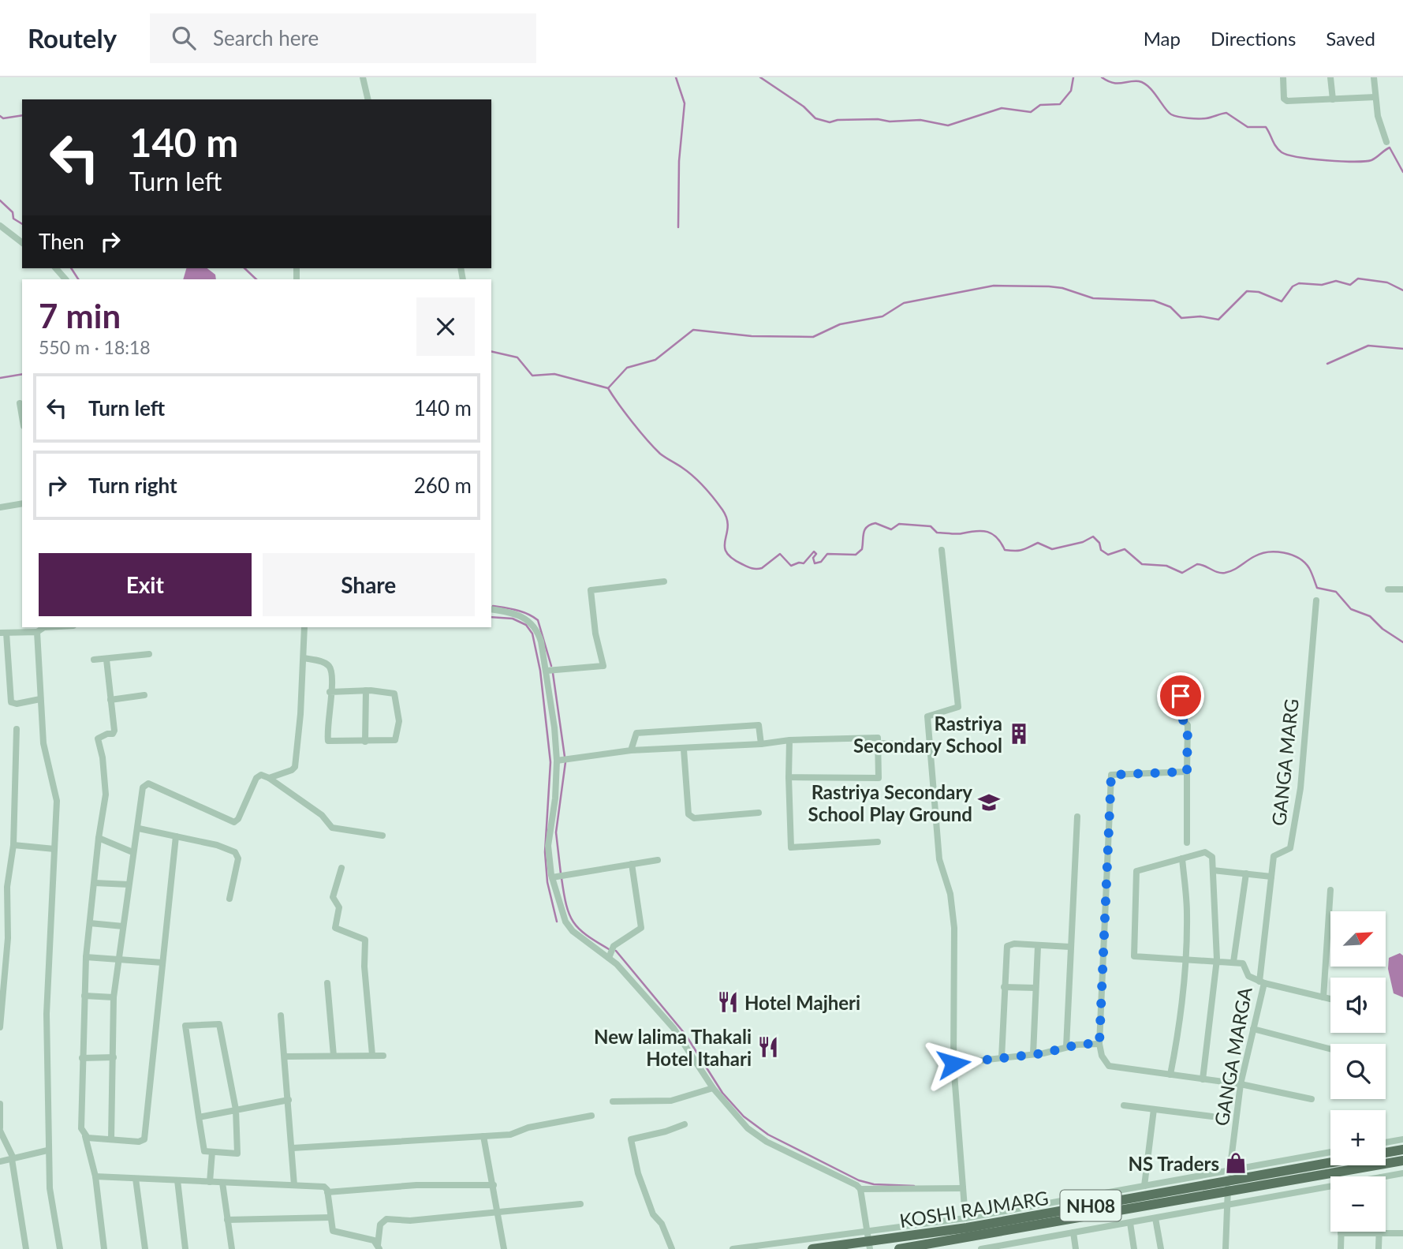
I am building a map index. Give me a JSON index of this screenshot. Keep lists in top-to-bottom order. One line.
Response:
{"streets":{"main road":["NH08","KOSHI RAJMARG"],"street":["GANGA MARG","GANGA MARGA"]},"crossings":[["GANGA MARG","GANGA MARGA"],["GANGA MARGA","KOSHI RAJMARG"]],"places":{"building":["Rastriya Secondary School"],"school or university":["Rastriya Secondary School Play Ground"],"restaurant":["Hotel Majheri","New lalima Thakali Hotel Itahari"],"shop":["NS Traders"]},"north":"top right","page":{"header":"Routely","search":"Search here","nav":["Map","Directions","Saved"],"turn":["140 m","Turn left"],"then":"Then","heading":["7 min","550 m · 18:18"],"list":[{"name":"Turn left","value":"140 m"},{"name":"Turn right","value":"260 m"}],"buttons":["Exit","Share"],"map_buttons":["+","−"]}}
